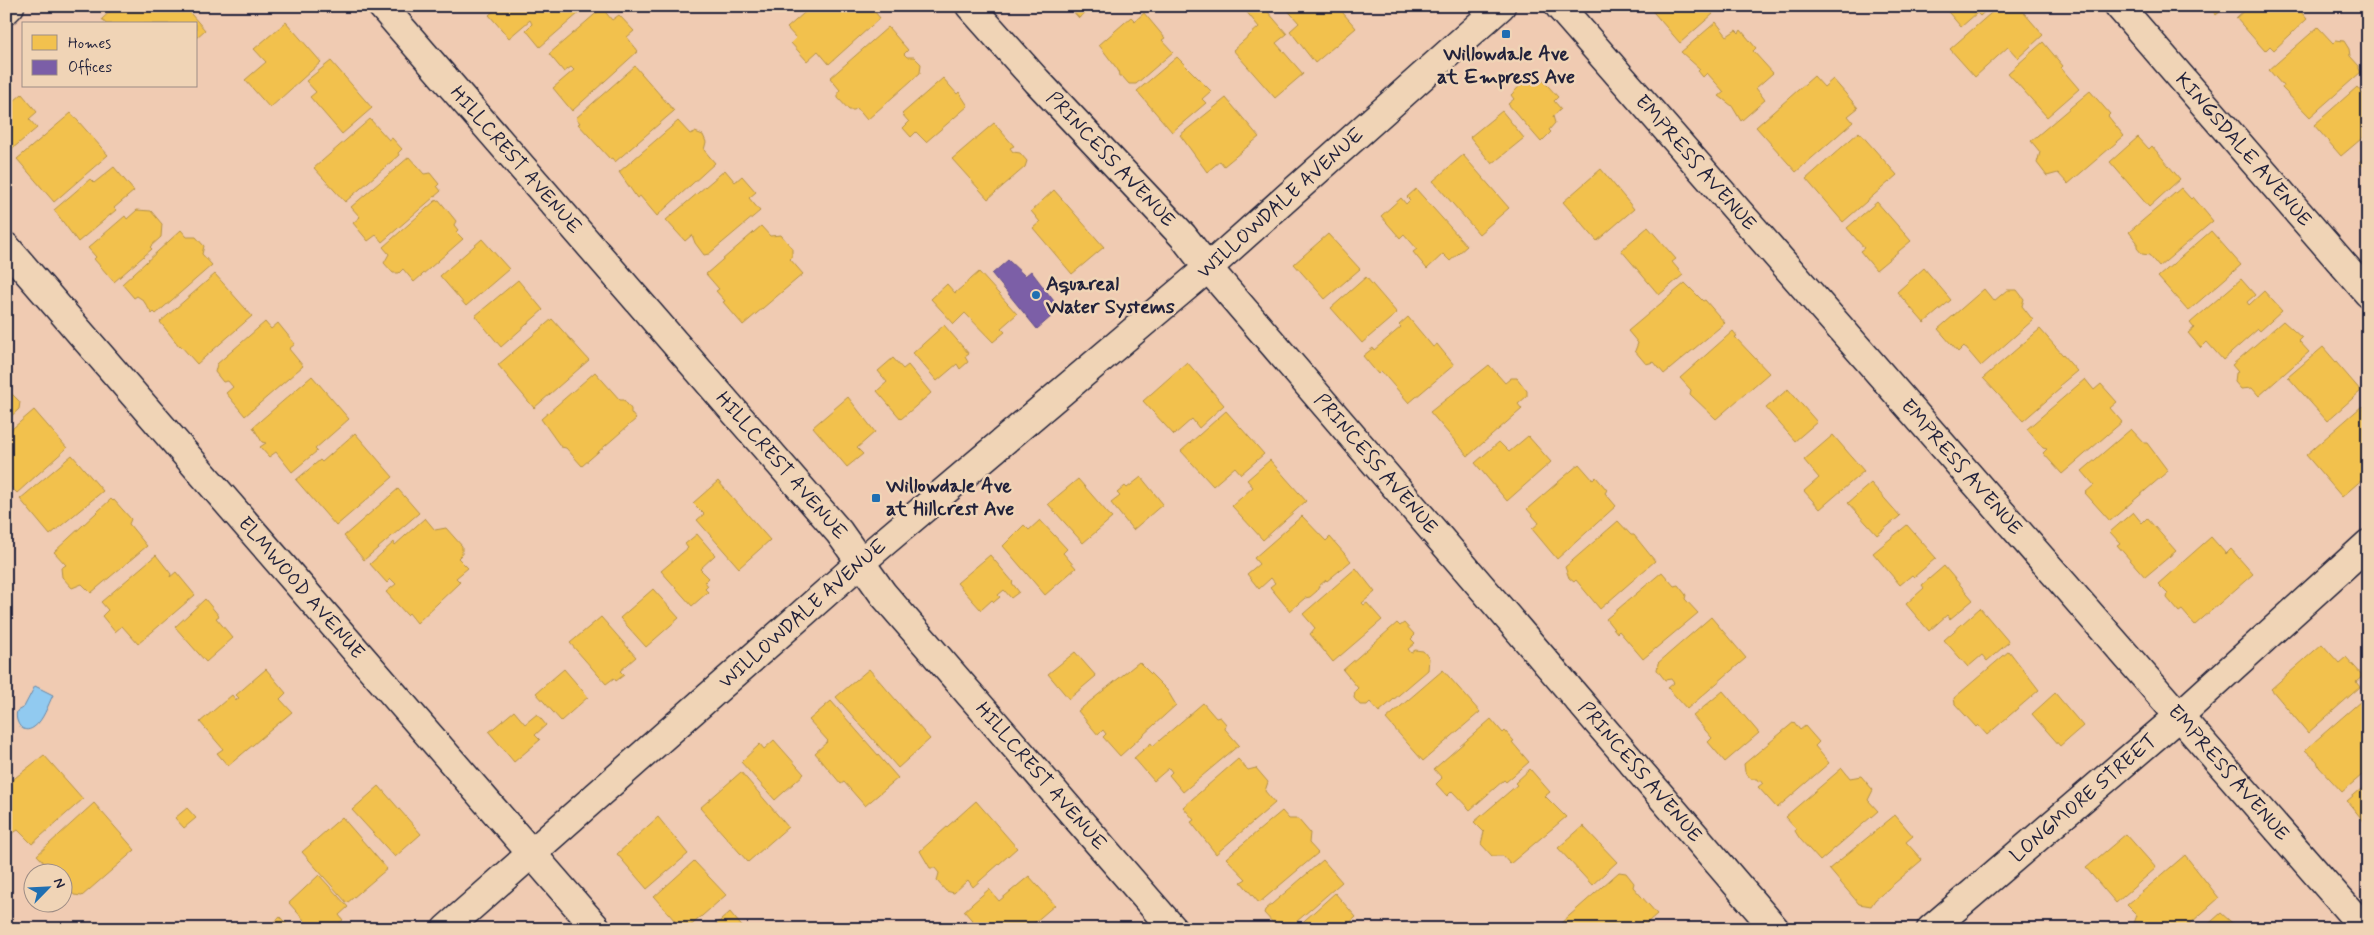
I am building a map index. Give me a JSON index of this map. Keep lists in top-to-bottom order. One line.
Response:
{"streets":{"street":["KINGSDALE AVENUE","HILLCREST AVENUE","PRINCESS AVENUE","EMPRESS AVENUE","WILLOWDALE AVENUE","ELMWOOD AVENUE","LONGMORE STREET"]},"crossings":[["HILLCREST AVENUE","WILLOWDALE AVENUE"],["PRINCESS AVENUE","WILLOWDALE AVENUE"],["EMPRESS AVENUE","LONGMORE STREET"],["WILLOWDALE AVENUE","ELMWOOD AVENUE"]],"places":{"transit":["Willowdale Ave at Empress Ave","Willowdale Ave at Hillcrest Ave"],"other":["Aquareal Water Systems"]},"legend":["Homes","Offices"],"north":"top right"}
